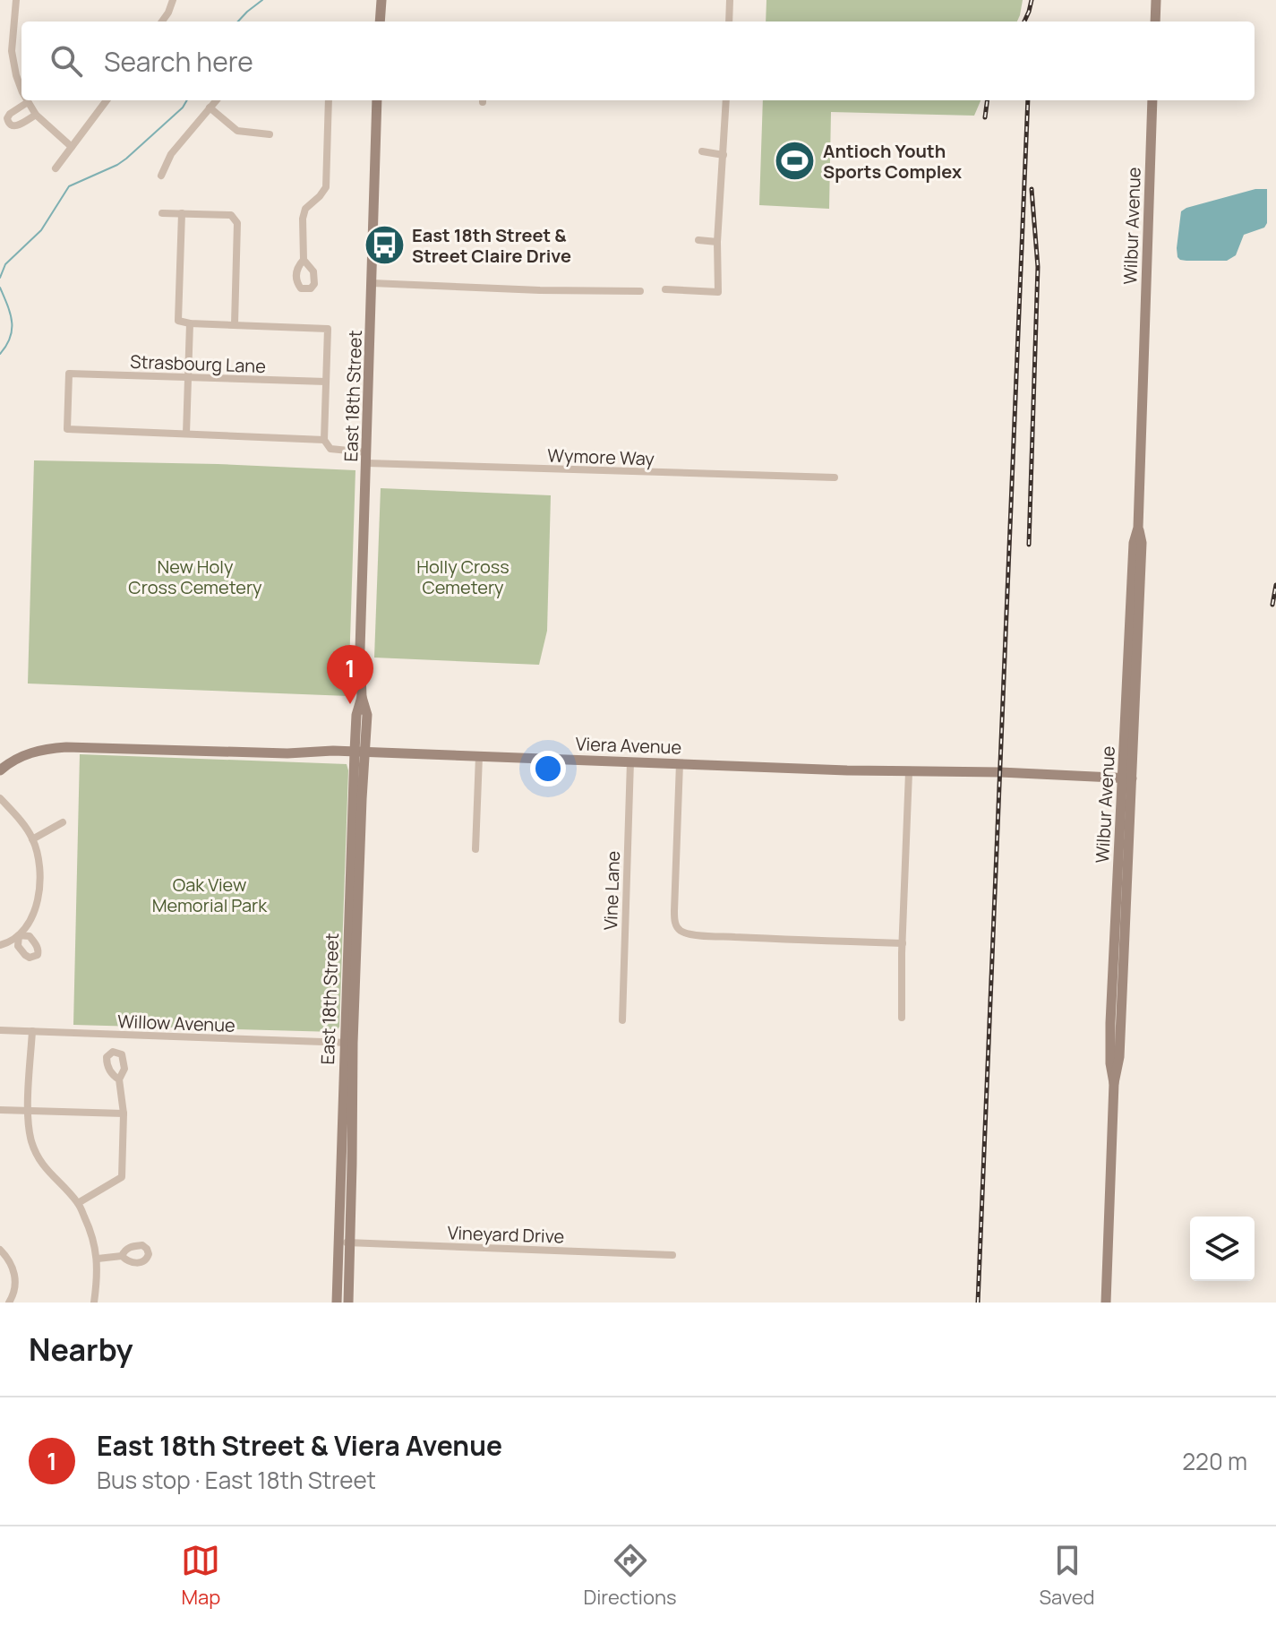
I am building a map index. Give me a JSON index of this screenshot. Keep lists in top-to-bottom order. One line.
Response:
{"streets":{"main road":["Wilbur Avenue","East 18th Street","Viera Avenue"],"street":["Strasbourg Lane","Wymore Way","Vine Lane","Willow Avenue","Vineyard Drive"]},"crossings":[["Wilbur Avenue","Viera Avenue"],["Strasbourg Lane","Wymore Way"],["East 18th Street","Wymore Way"],["East 18th Street","Viera Avenue"],["East 18th Street","Willow Avenue"],["East 18th Street","Vineyard Drive"],["Viera Avenue","Vine Lane"]],"parks":["New Holy Cross Cemetery","Holly Cross Cemetery","Oak View Memorial Park"],"places":{"sports":["Antioch Youth Sports Complex"],"bus stop":["East 18th Street & Street Claire Drive"]},"page":{"search":"Search here","pins":"1","heading":"Nearby","list":[{"mark":"1","name":"East 18th Street & Viera Avenue","note":"Bus stop · East 18th Street","value":"220 m"}],"nav":["Map","Directions","Saved"]}}
